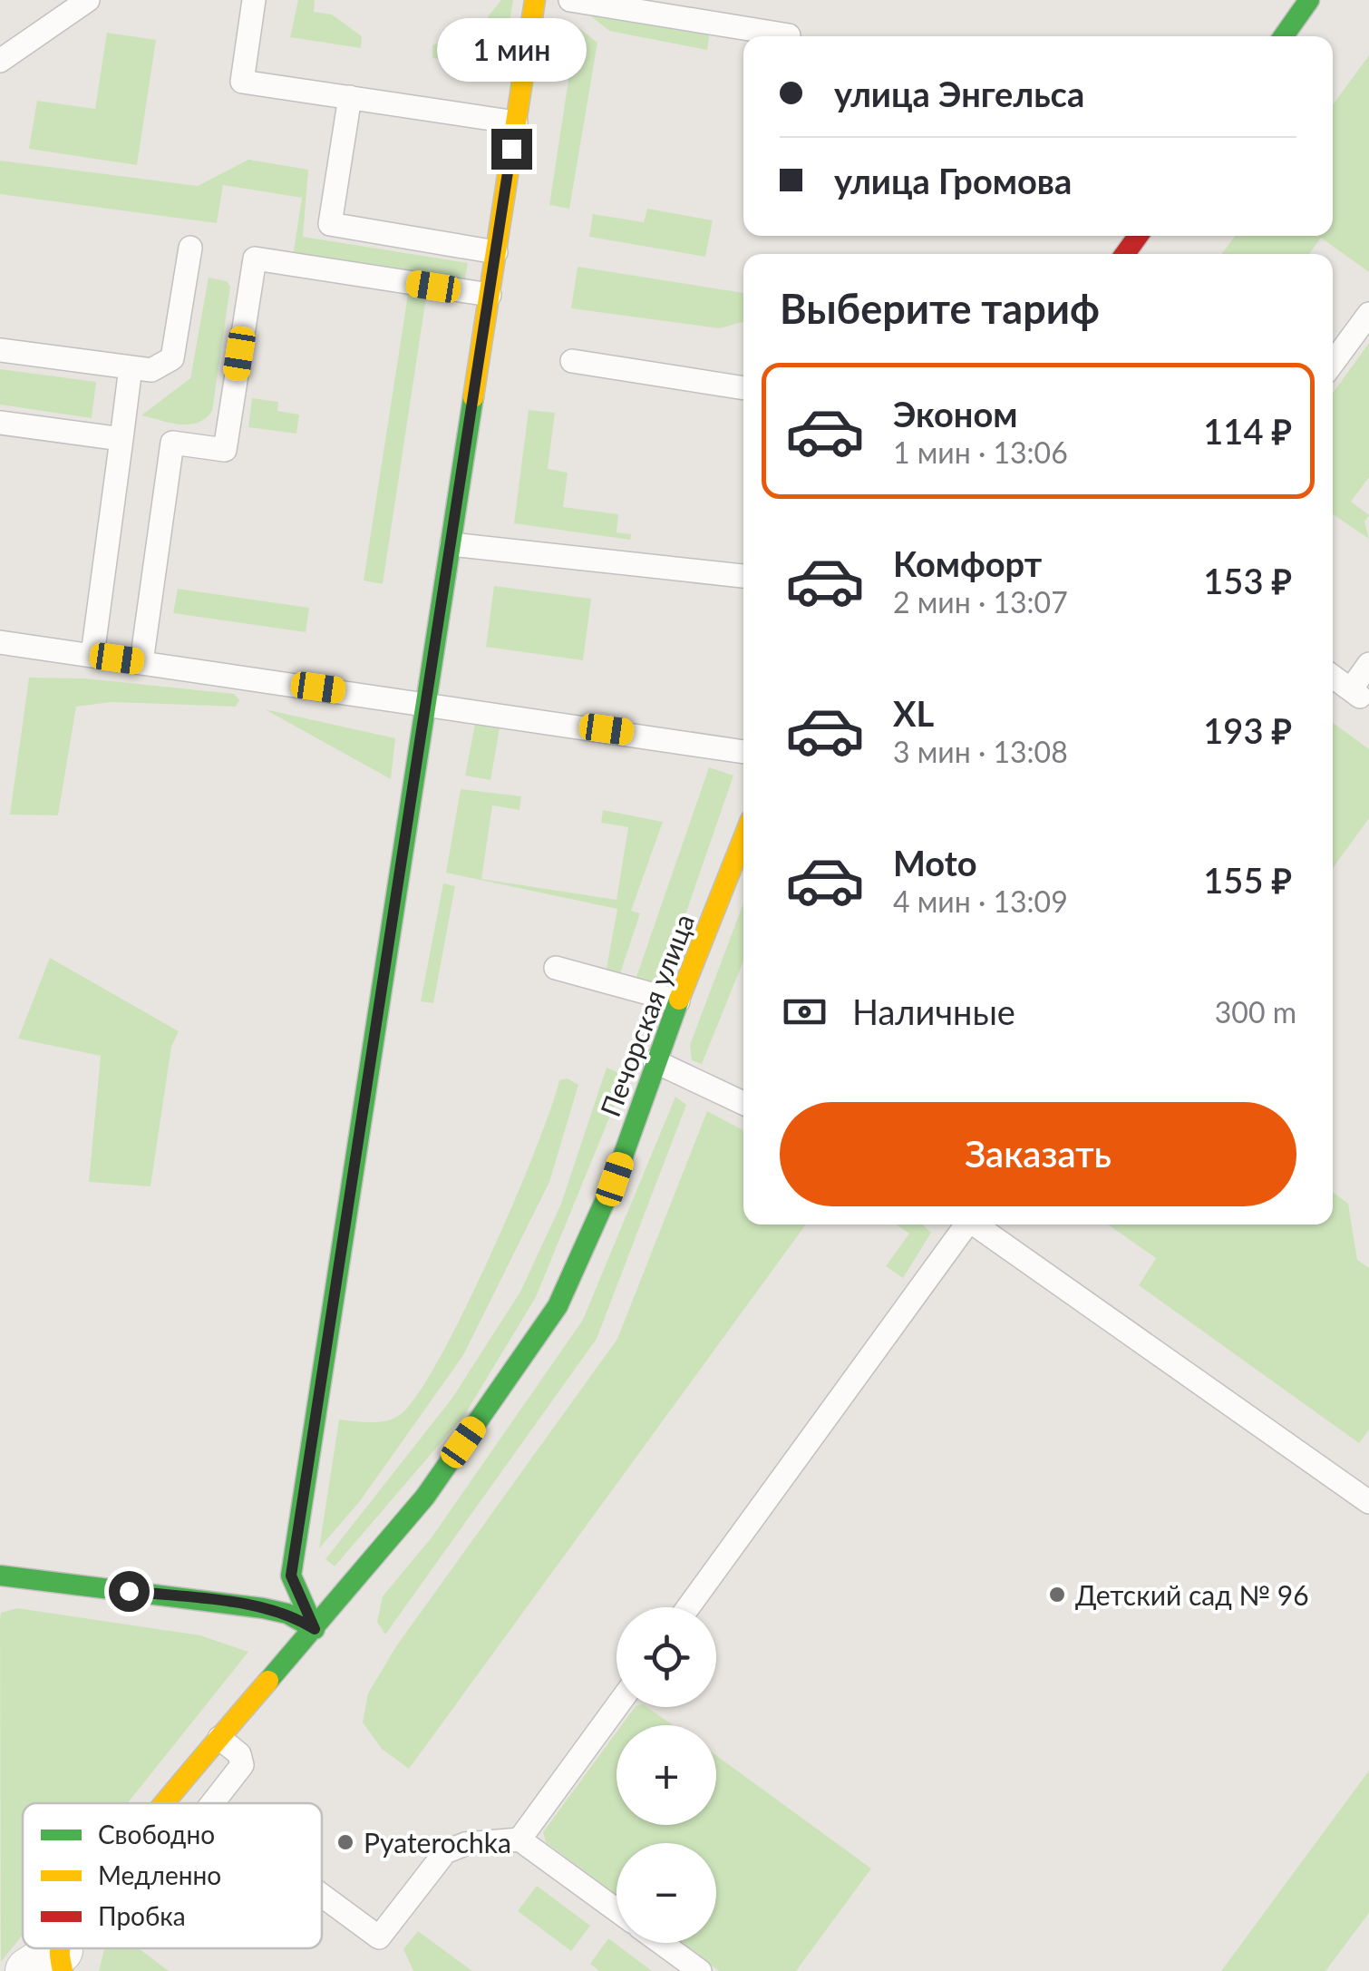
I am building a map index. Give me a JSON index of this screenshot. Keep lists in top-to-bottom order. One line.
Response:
{"streets":{"street":["Печорская улица"]},"places":["Детский сад № 96","Pyaterochka"],"legend":["Свободно","Медленно","Пробка"],"page":{"bubble":"1 мин","banner":["улица Энгельса","улица Громова"],"heading":"Выберите тариф","list":[{"name":"Эконом","note":"1 мин · 13:06","value":"114 ₽"},{"name":"Комфорт","note":"2 мин · 13:07","value":"153 ₽"},{"name":"XL","note":"3 мин · 13:08","value":"193 ₽"},{"name":"Moto","note":"4 мин · 13:09","value":"155 ₽"}],"pay":["Наличные","300 m"],"buttons":"Заказать","map_buttons":["+","−"]}}
